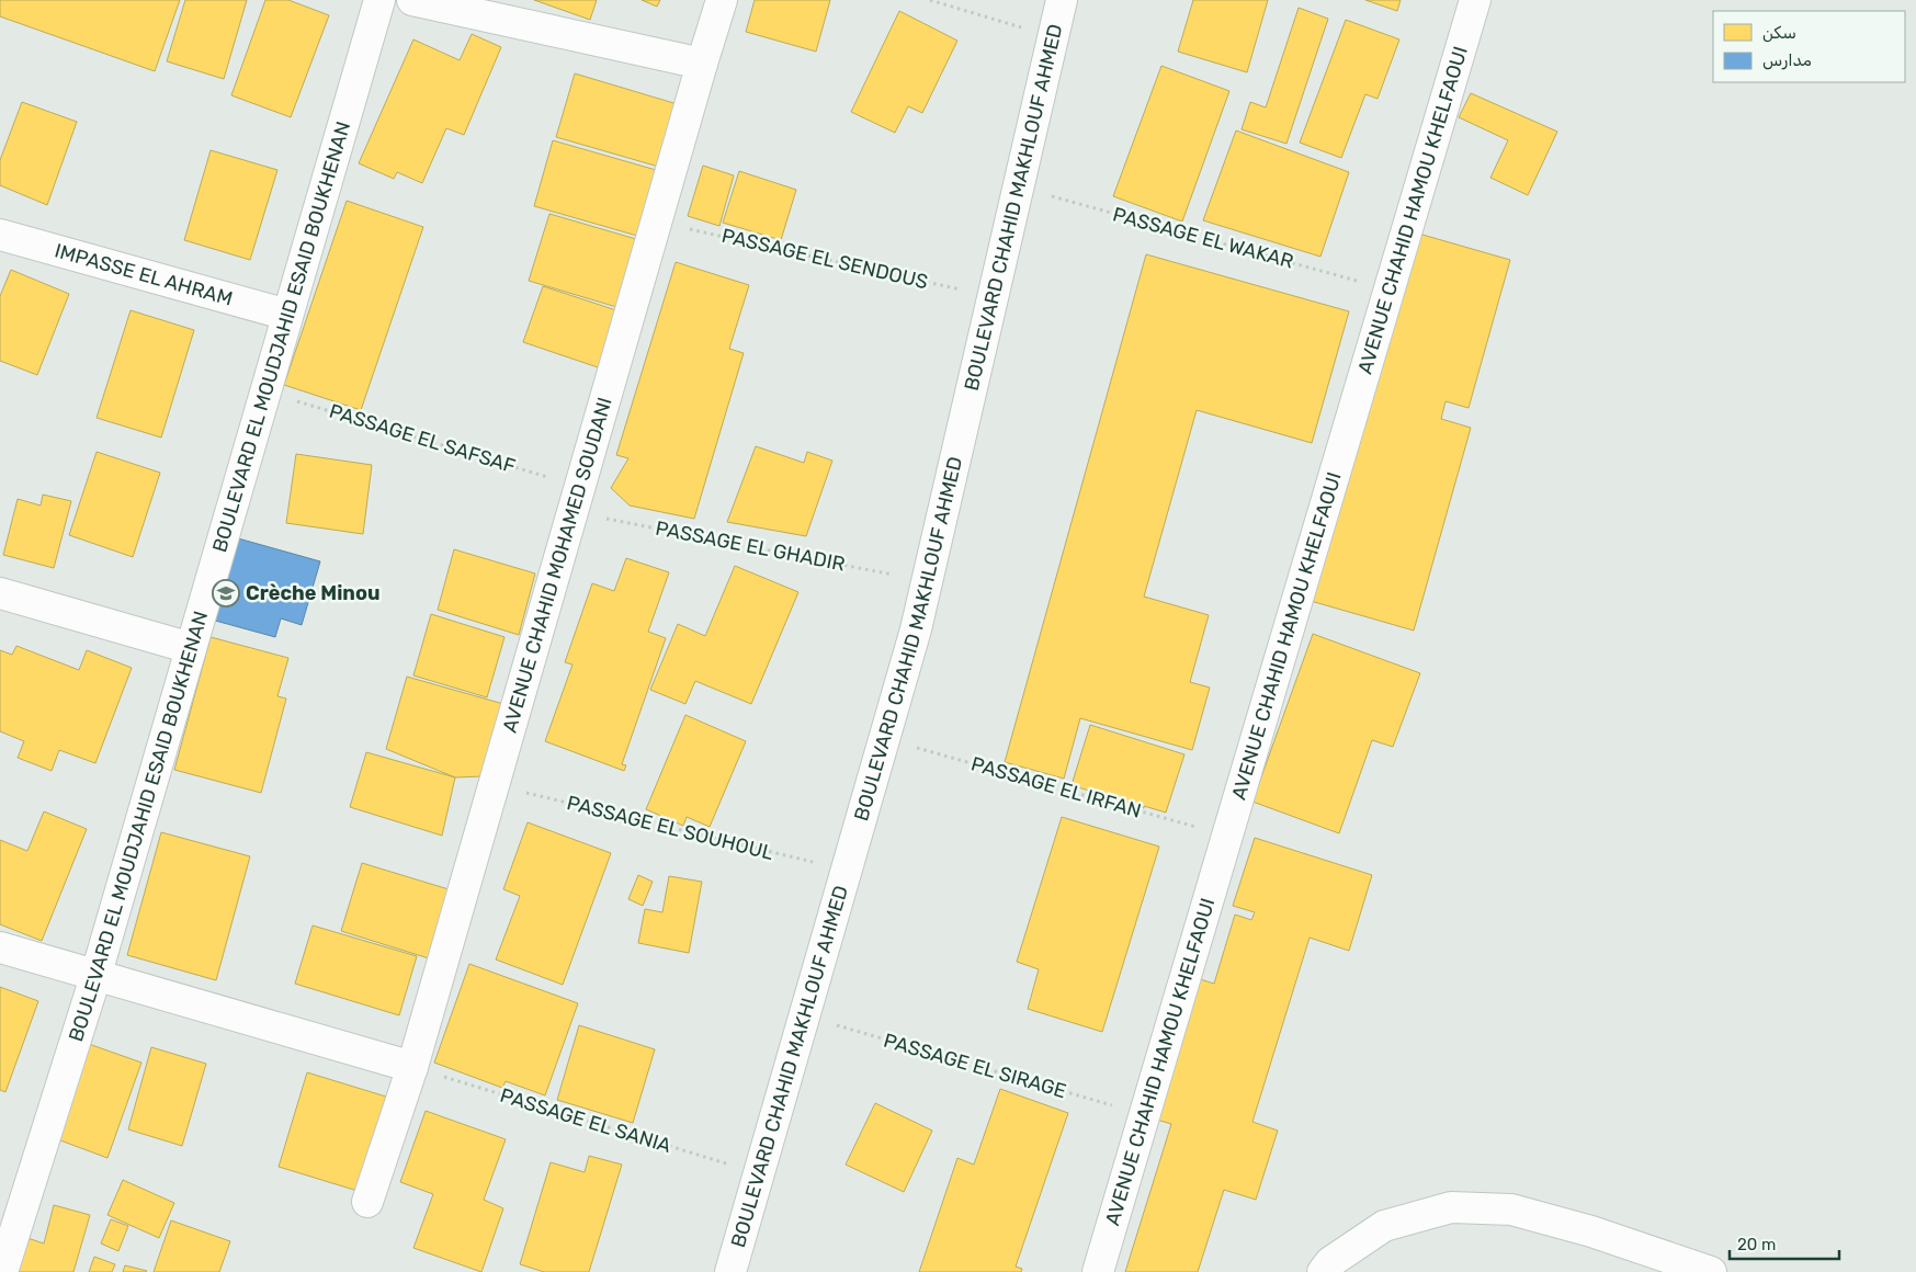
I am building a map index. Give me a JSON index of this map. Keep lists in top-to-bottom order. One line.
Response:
{"streets":{"street":["BOULEVARD CHAHID MAKHLOUF AHMED","AVENUE CHAHID HAMOU KHELFAOUI","IMPASSE EL AHRAM","BOULEVARD EL MOUDJAHID ESAID BOUKHENAN","AVENUE CHAHID MOHAMED SOUDANI"],"path":["PASSAGE EL WAKAR","PASSAGE EL SENDOUS","PASSAGE EL SAFSAF","PASSAGE EL GHADIR","PASSAGE EL IRFAN","PASSAGE EL SOUHOUL","PASSAGE EL SIRAGE","PASSAGE EL SANIA"]},"crossings":[["BOULEVARD CHAHID MAKHLOUF AHMED","PASSAGE EL WAKAR"],["BOULEVARD CHAHID MAKHLOUF AHMED","PASSAGE EL SENDOUS"],["BOULEVARD CHAHID MAKHLOUF AHMED","PASSAGE EL GHADIR"],["BOULEVARD CHAHID MAKHLOUF AHMED","PASSAGE EL IRFAN"],["BOULEVARD CHAHID MAKHLOUF AHMED","PASSAGE EL SOUHOUL"],["BOULEVARD CHAHID MAKHLOUF AHMED","PASSAGE EL SIRAGE"],["BOULEVARD CHAHID MAKHLOUF AHMED","PASSAGE EL SANIA"],["AVENUE CHAHID HAMOU KHELFAOUI","PASSAGE EL WAKAR"],["AVENUE CHAHID HAMOU KHELFAOUI","PASSAGE EL IRFAN"],["AVENUE CHAHID HAMOU KHELFAOUI","PASSAGE EL SIRAGE"],["PASSAGE EL SENDOUS","AVENUE CHAHID MOHAMED SOUDANI"],["IMPASSE EL AHRAM","BOULEVARD EL MOUDJAHID ESAID BOUKHENAN"],["BOULEVARD EL MOUDJAHID ESAID BOUKHENAN","PASSAGE EL SAFSAF"],["PASSAGE EL SAFSAF","PASSAGE EL GHADIR"],["PASSAGE EL SAFSAF","AVENUE CHAHID MOHAMED SOUDANI"],["PASSAGE EL GHADIR","AVENUE CHAHID MOHAMED SOUDANI"],["AVENUE CHAHID MOHAMED SOUDANI","PASSAGE EL SOUHOUL"],["AVENUE CHAHID MOHAMED SOUDANI","PASSAGE EL SANIA"]],"places":{"school or university":["Crèche Minou"]},"legend":["سكن","مدارس"],"scale_bar":"20 m"}
